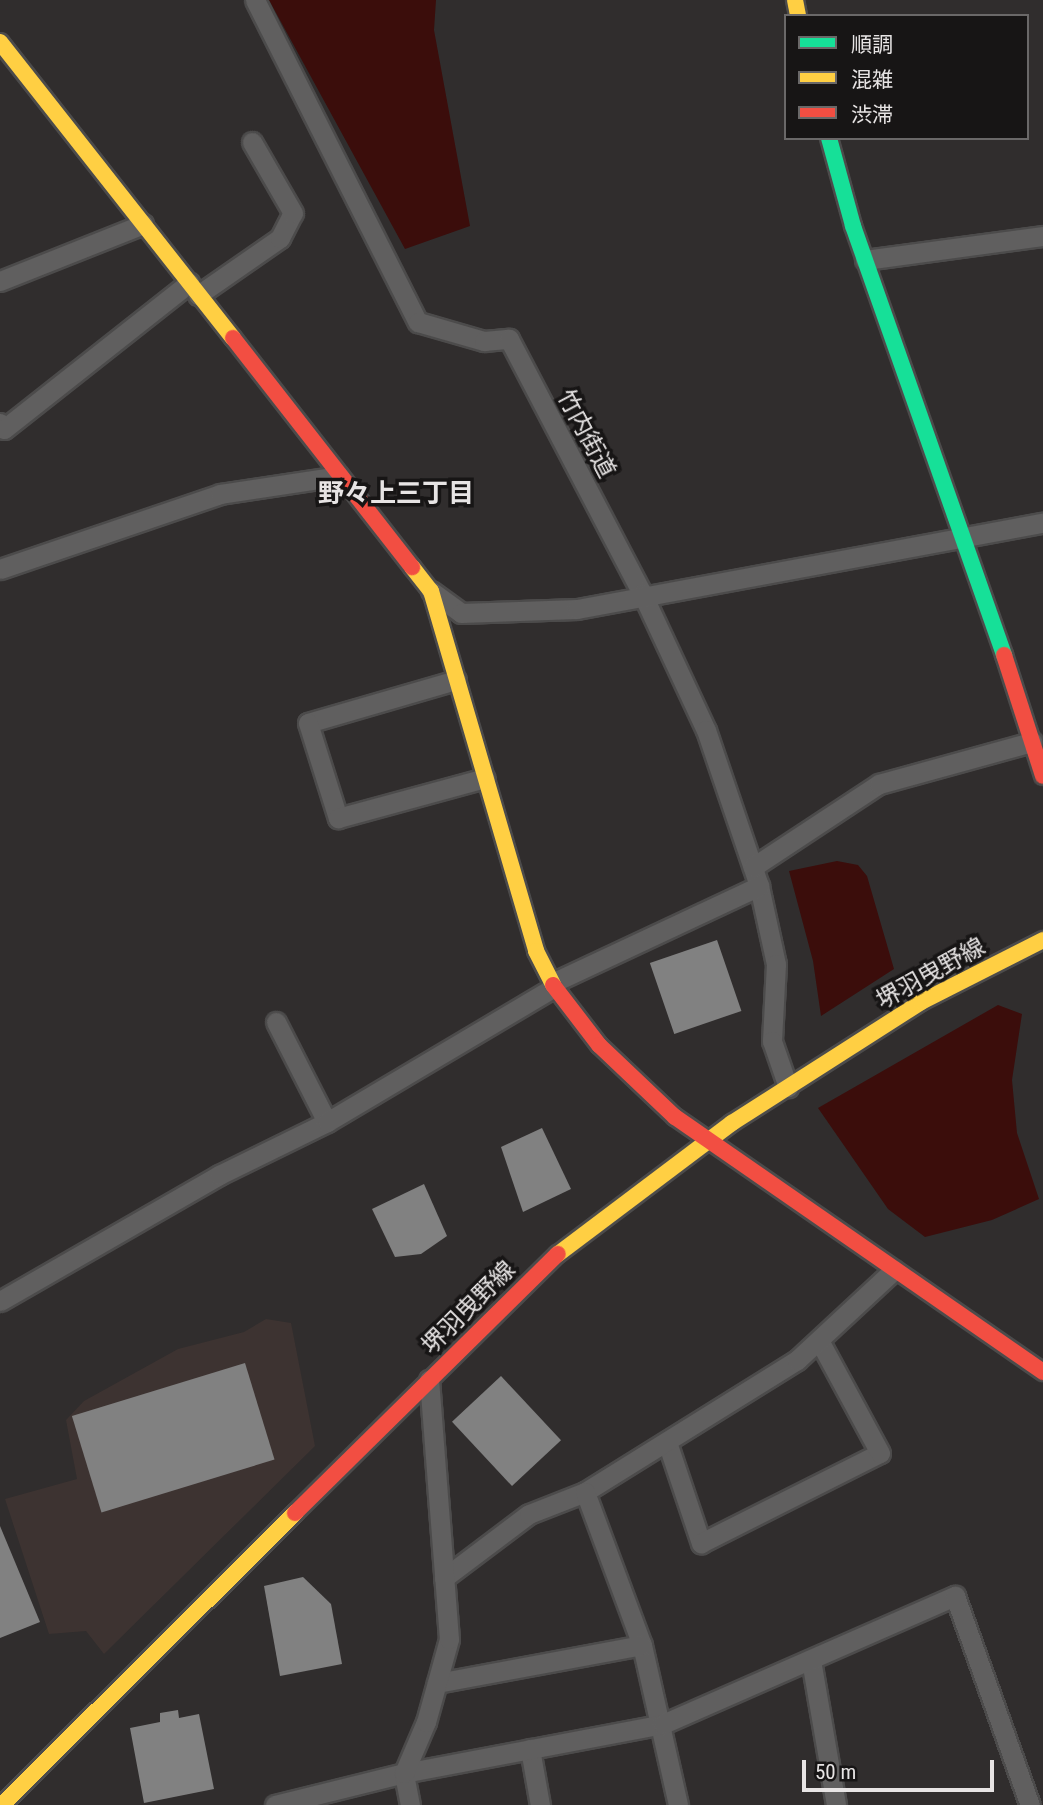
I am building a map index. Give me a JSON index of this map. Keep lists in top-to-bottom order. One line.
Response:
{"streets":{"street":["竹内街道","堺羽曳野線"]},"districts":["野々上三丁目"],"legend":["順調","混雑","渋滞"],"scale_bar":"50 m"}
